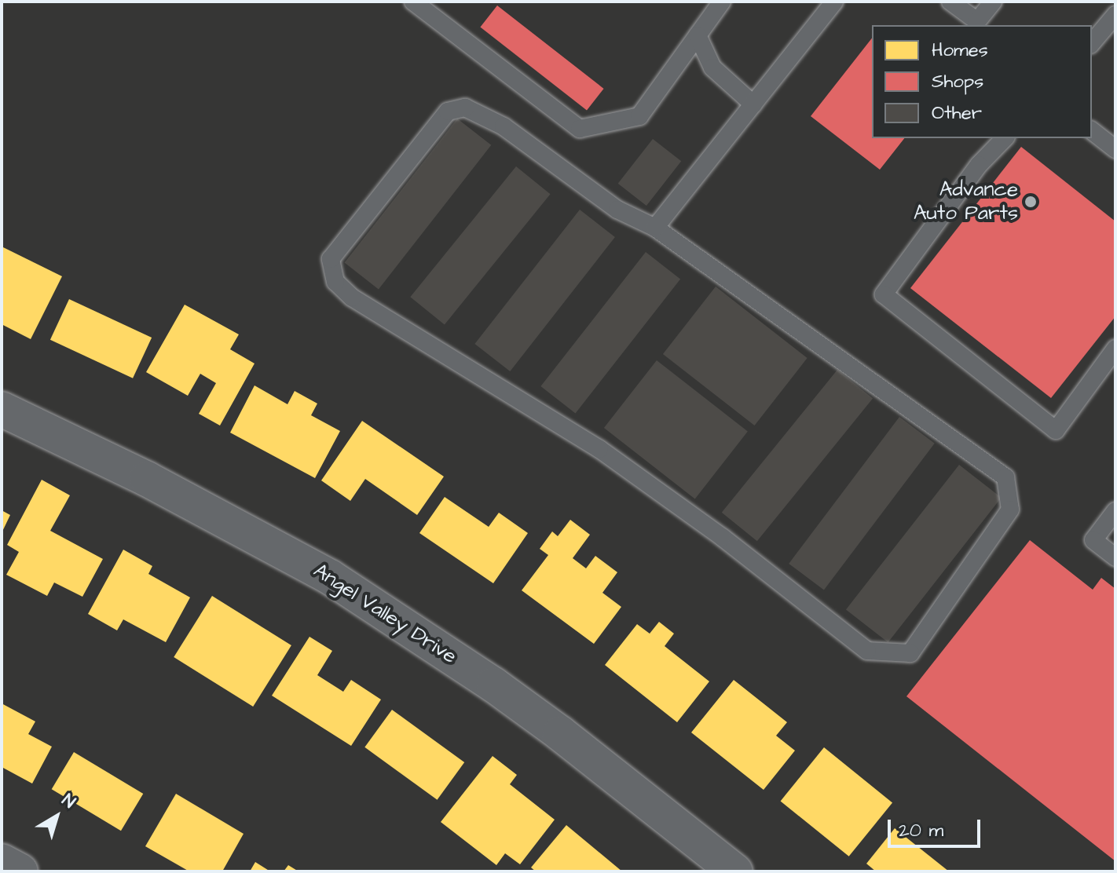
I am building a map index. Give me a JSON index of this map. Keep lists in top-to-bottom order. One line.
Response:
{"streets":{"street":["Angel Valley Drive"]},"places":["Advance Auto Parts"],"legend":["Homes","Shops","Other"],"scale_bar":"20 m","north":"top right"}
